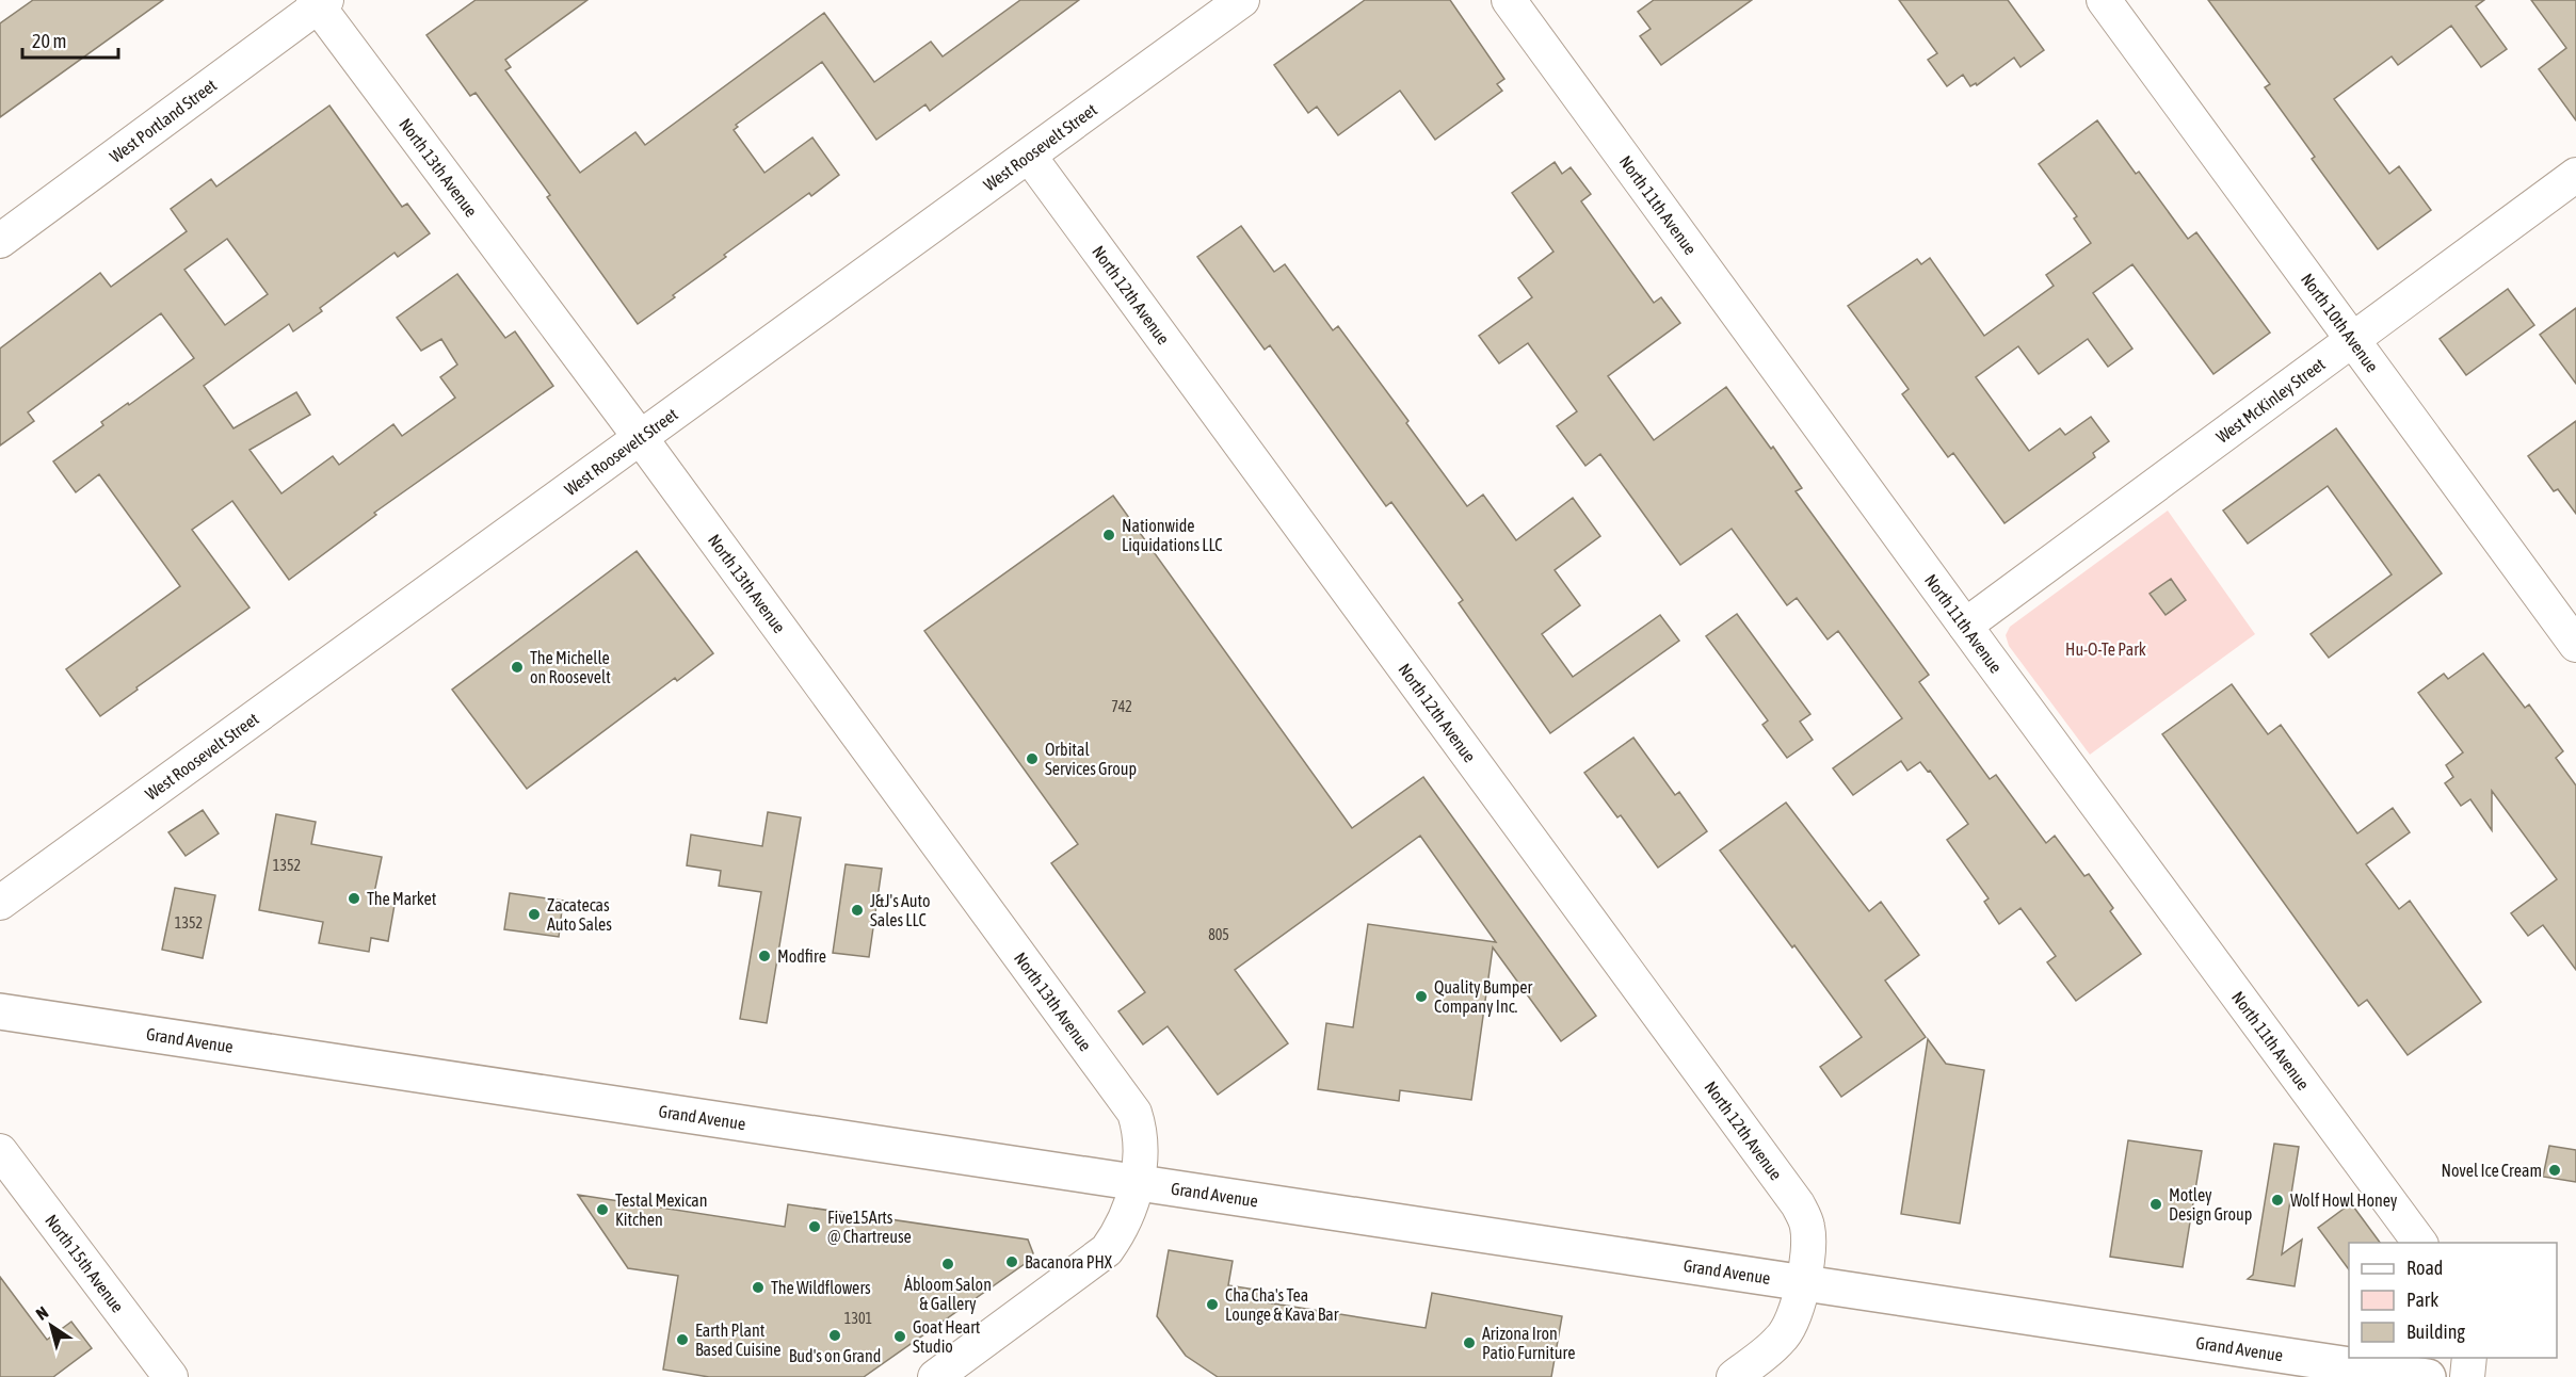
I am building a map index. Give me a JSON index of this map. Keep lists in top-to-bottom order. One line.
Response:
{"streets":{"main road":["Grand Avenue"],"street":["West Portland Street","West Roosevelt Street","North 13th Avenue","North 11th Avenue","North 12th Avenue","North 10th Avenue","West McKinley Street","North 15th Avenue"]},"crossings":[["West Portland Street","North 13th Avenue"],["West Roosevelt Street","North 13th Avenue"],["West Roosevelt Street","North 12th Avenue"],["North 13th Avenue","Grand Avenue"],["North 11th Avenue","West McKinley Street"],["North 12th Avenue","Grand Avenue"],["North 10th Avenue","West McKinley Street"]],"parks":["Hu-O-Te Park"],"places":["Nationwide Liquidations LLC","The Michelle on Roosevelt","Orbital Services Group","The Market","J&J's Auto Sales LLC","Zacatecas Auto Sales","Modfire","Quality Bumper Company Inc.","Novel Ice Cream","Wolf Howl Honey","Motley Design Group","Testal Mexican Kitchen","Five15Arts @ Chartreuse","Bacanora PHX","Ábloom Salon & Gallery","The Wildflowers","Cha Cha's Tea Lounge & Kava Bar","Bud's on Grand","Goat Heart Studio","Earth Plant Based Cuisine","Arizona Iron Patio Furniture"],"house_numbers":["742","1352","1352","805","1301"],"legend":["Road","Park","Building"],"scale_bar":"20 m","north":"top left"}
